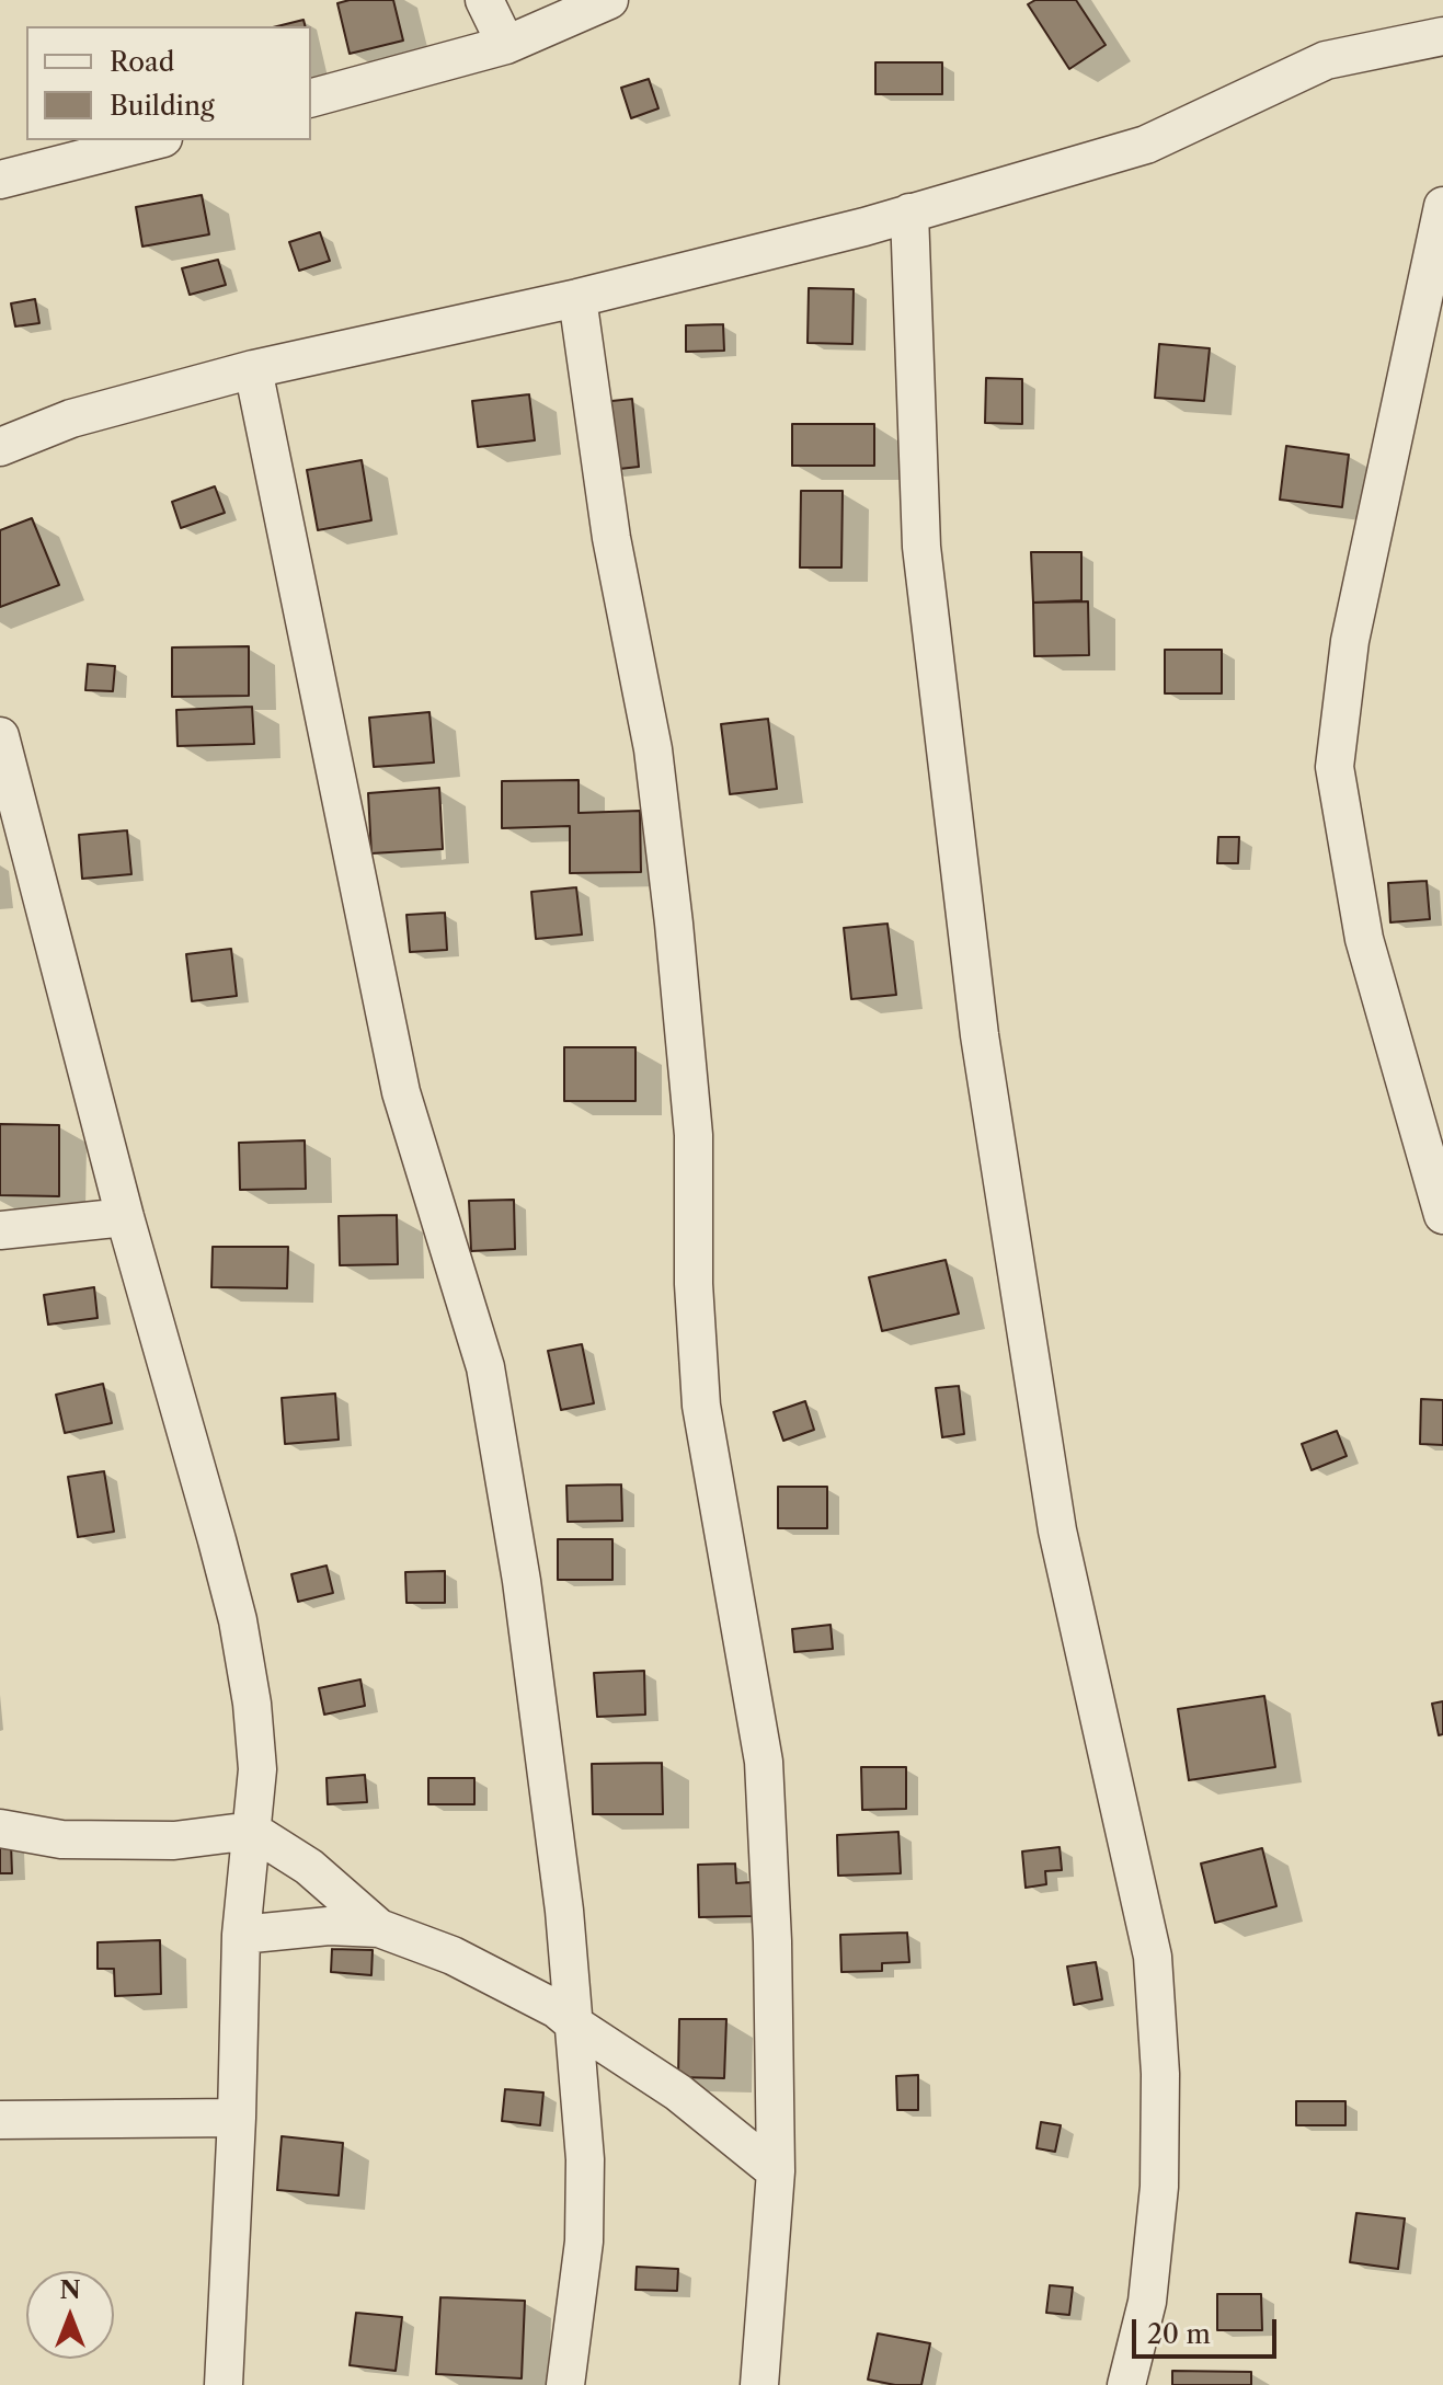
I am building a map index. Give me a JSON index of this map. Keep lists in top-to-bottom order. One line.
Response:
{"legend":["Road","Building"],"scale_bar":"20 m","north":"top"}
